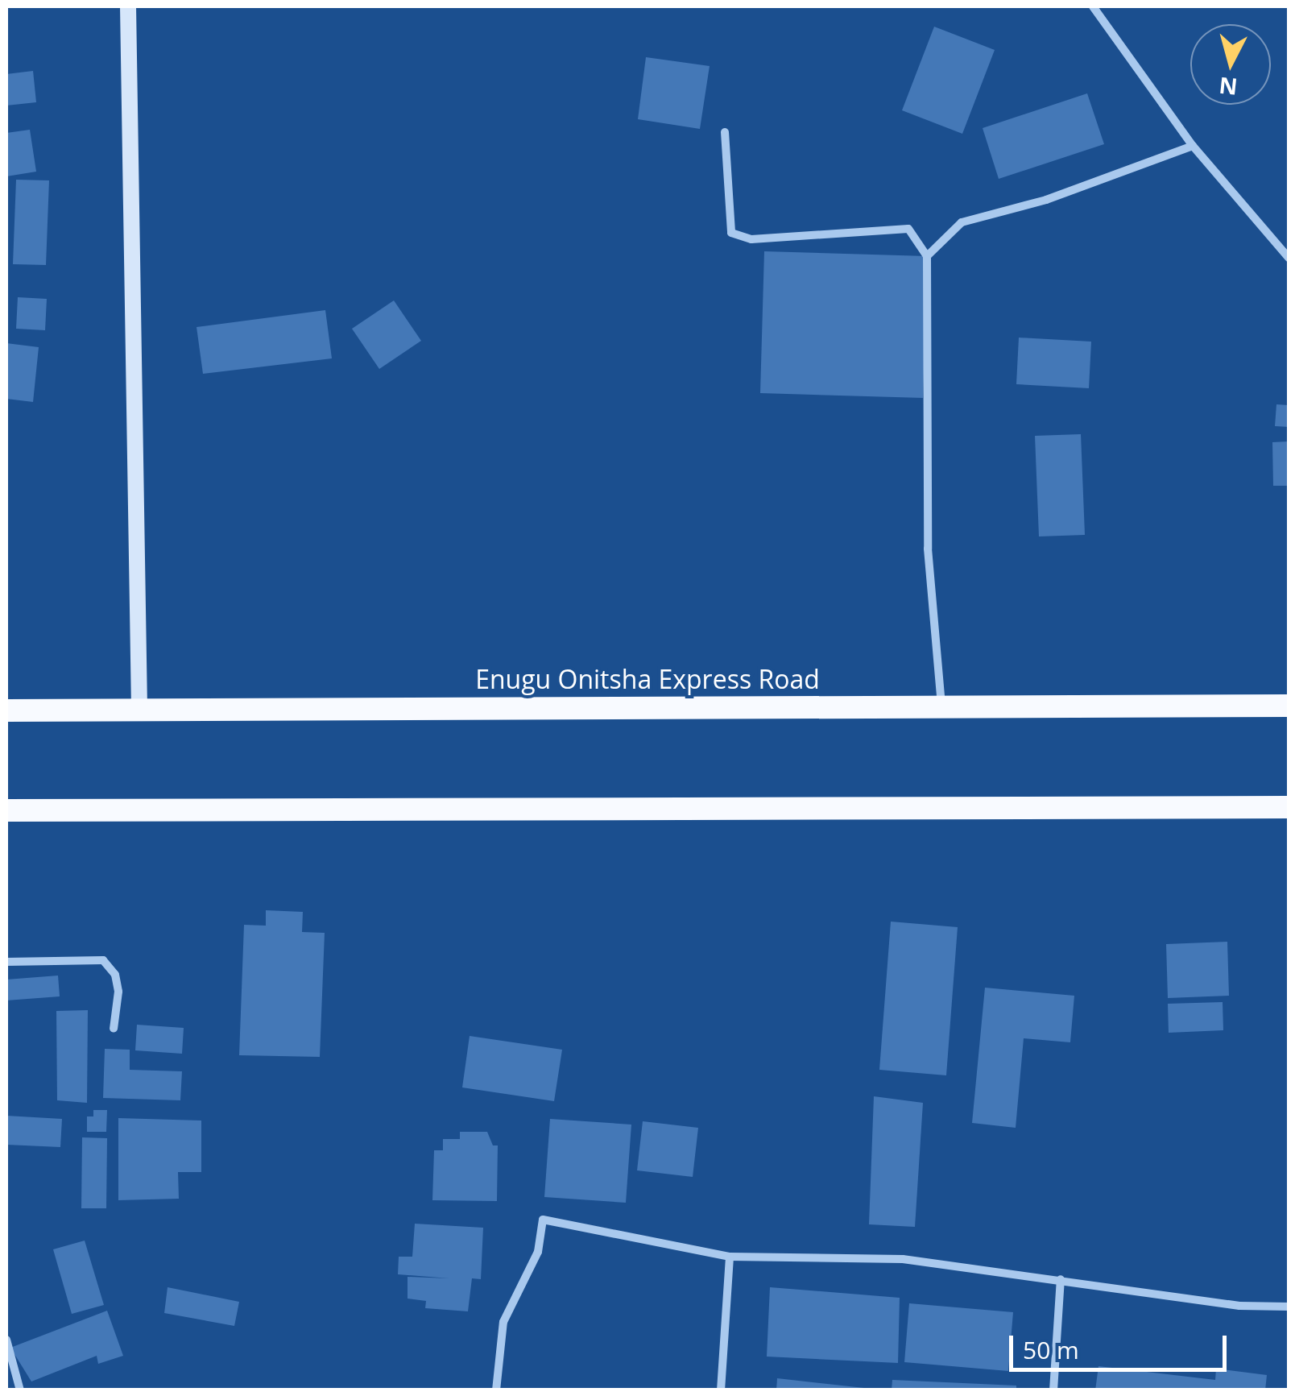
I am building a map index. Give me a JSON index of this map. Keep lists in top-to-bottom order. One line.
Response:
{"streets":{"highway":["Enugu Onitsha Express Road"]},"scale_bar":"50 m","north":"bottom"}
